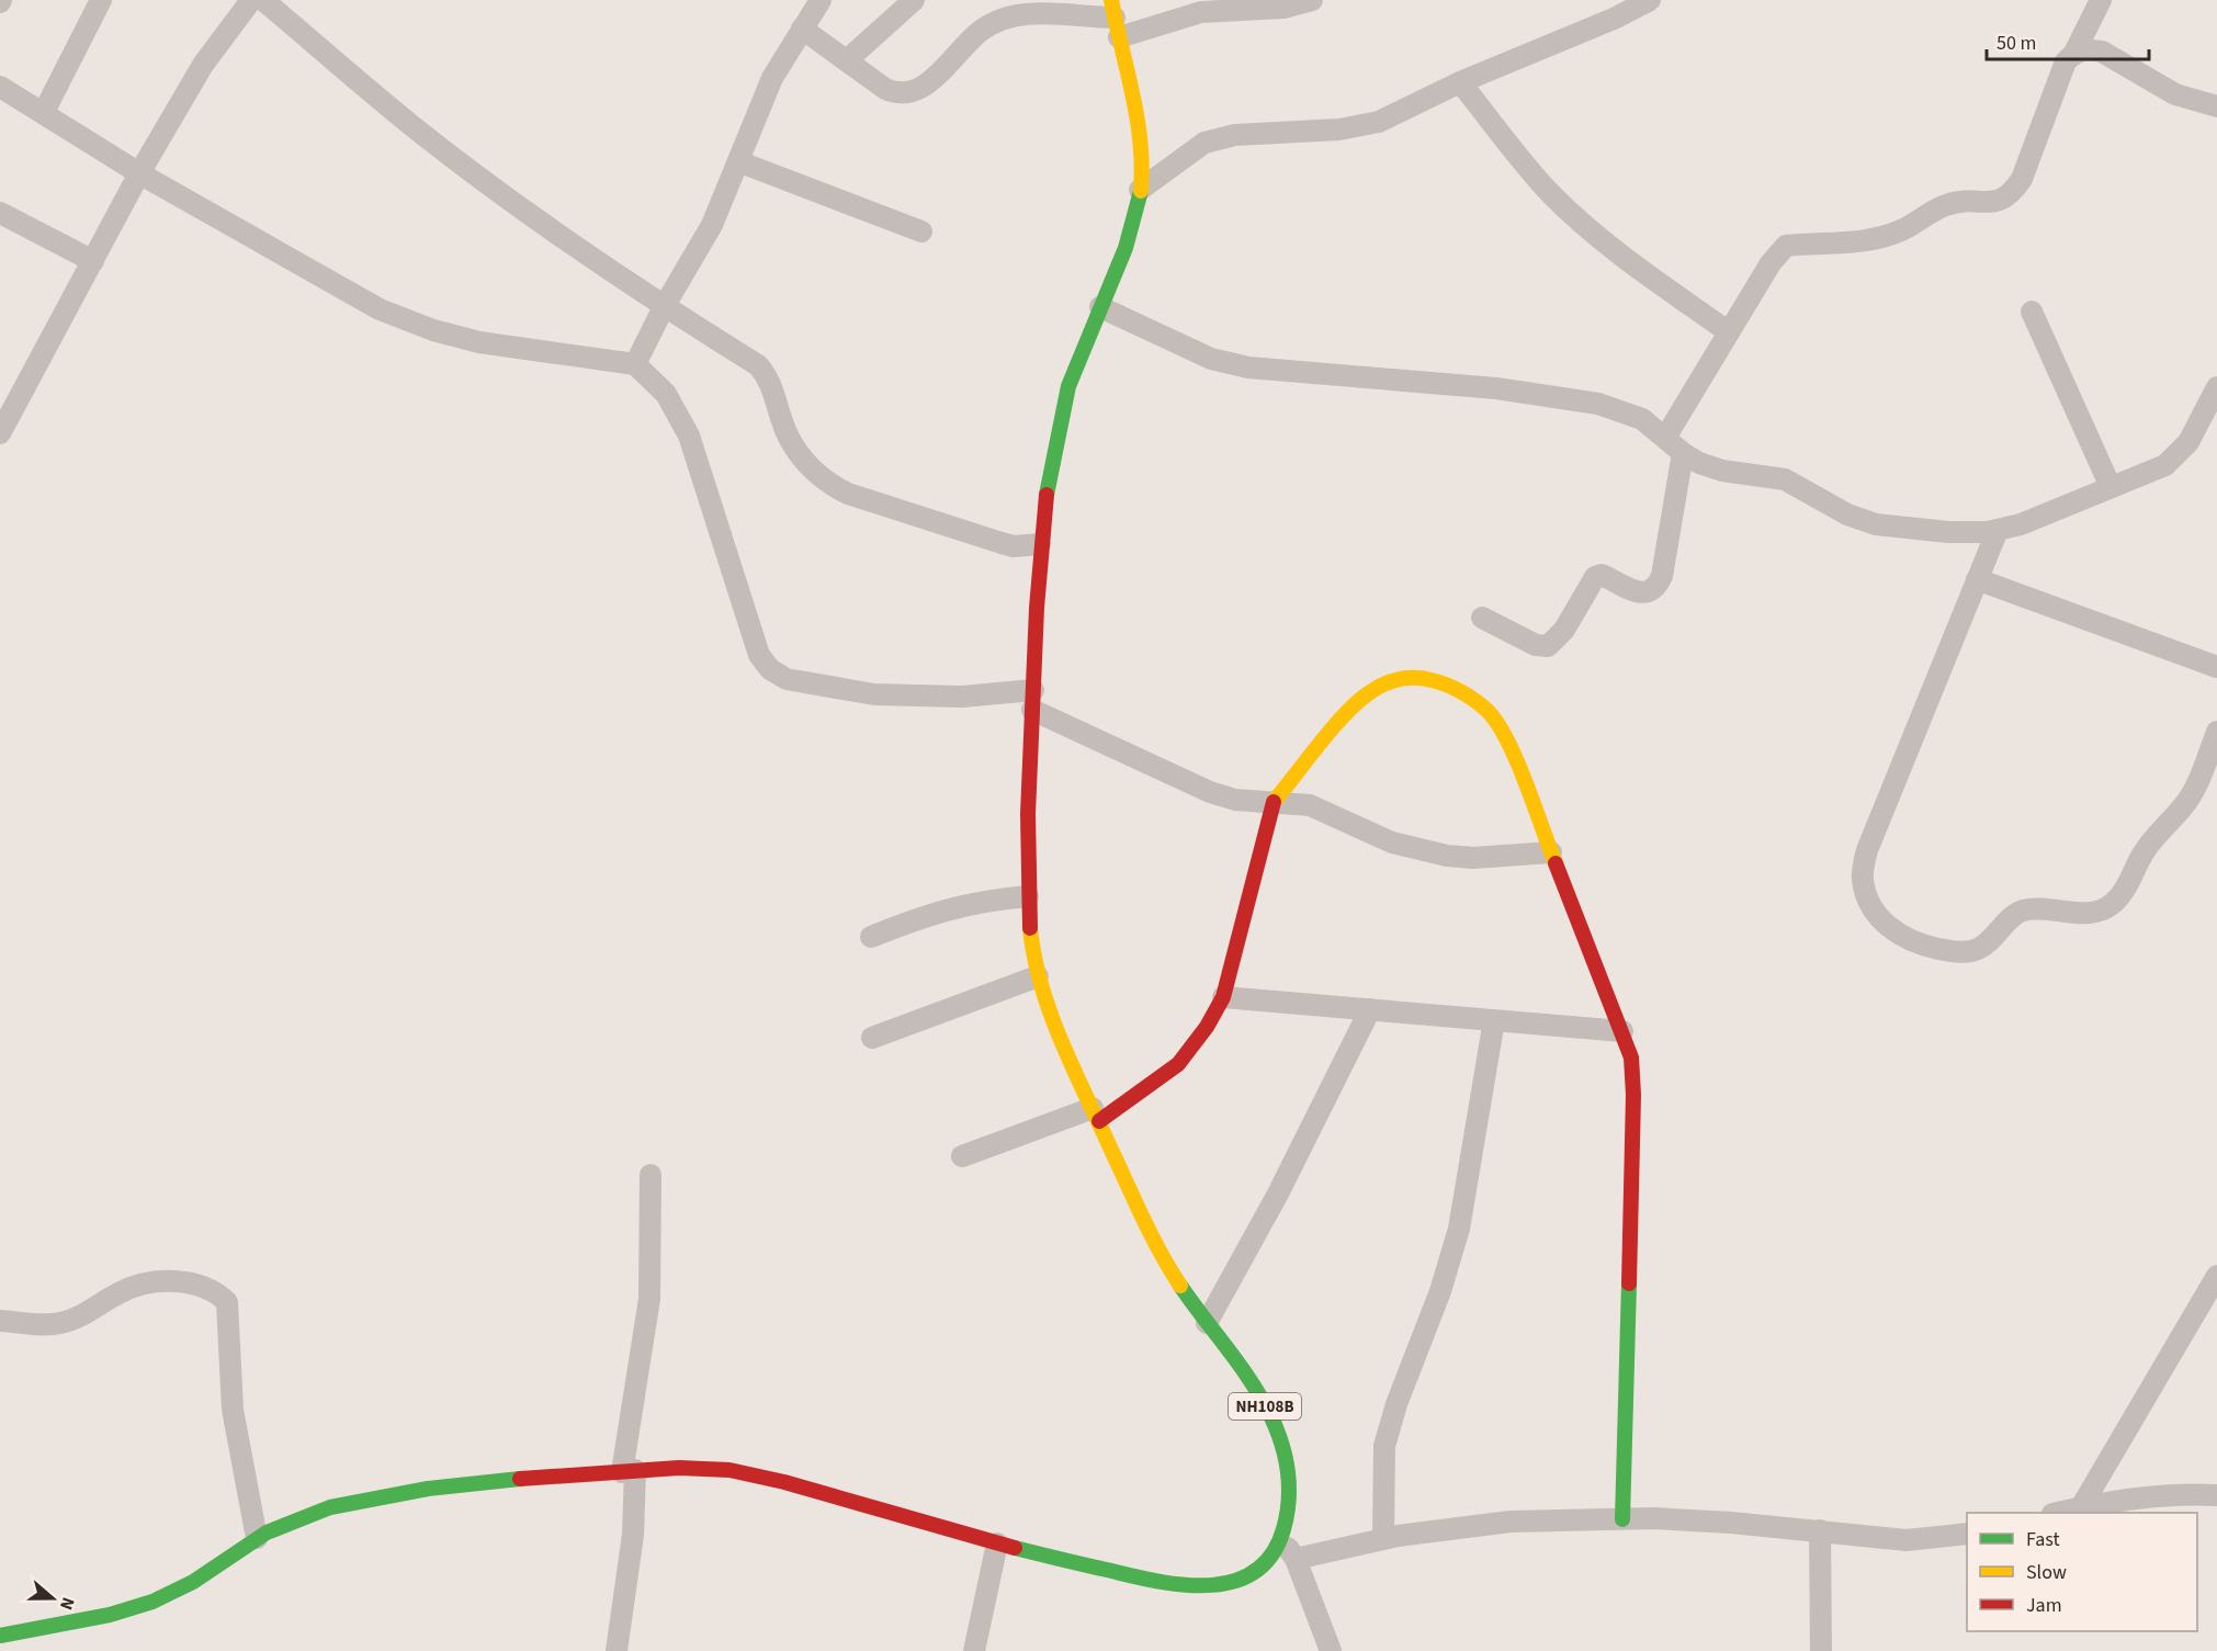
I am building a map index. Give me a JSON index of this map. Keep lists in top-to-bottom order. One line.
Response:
{"streets":{"main road":["NH108B"]},"legend":["Fast","Slow","Jam"],"scale_bar":"50 m","north":"right"}
